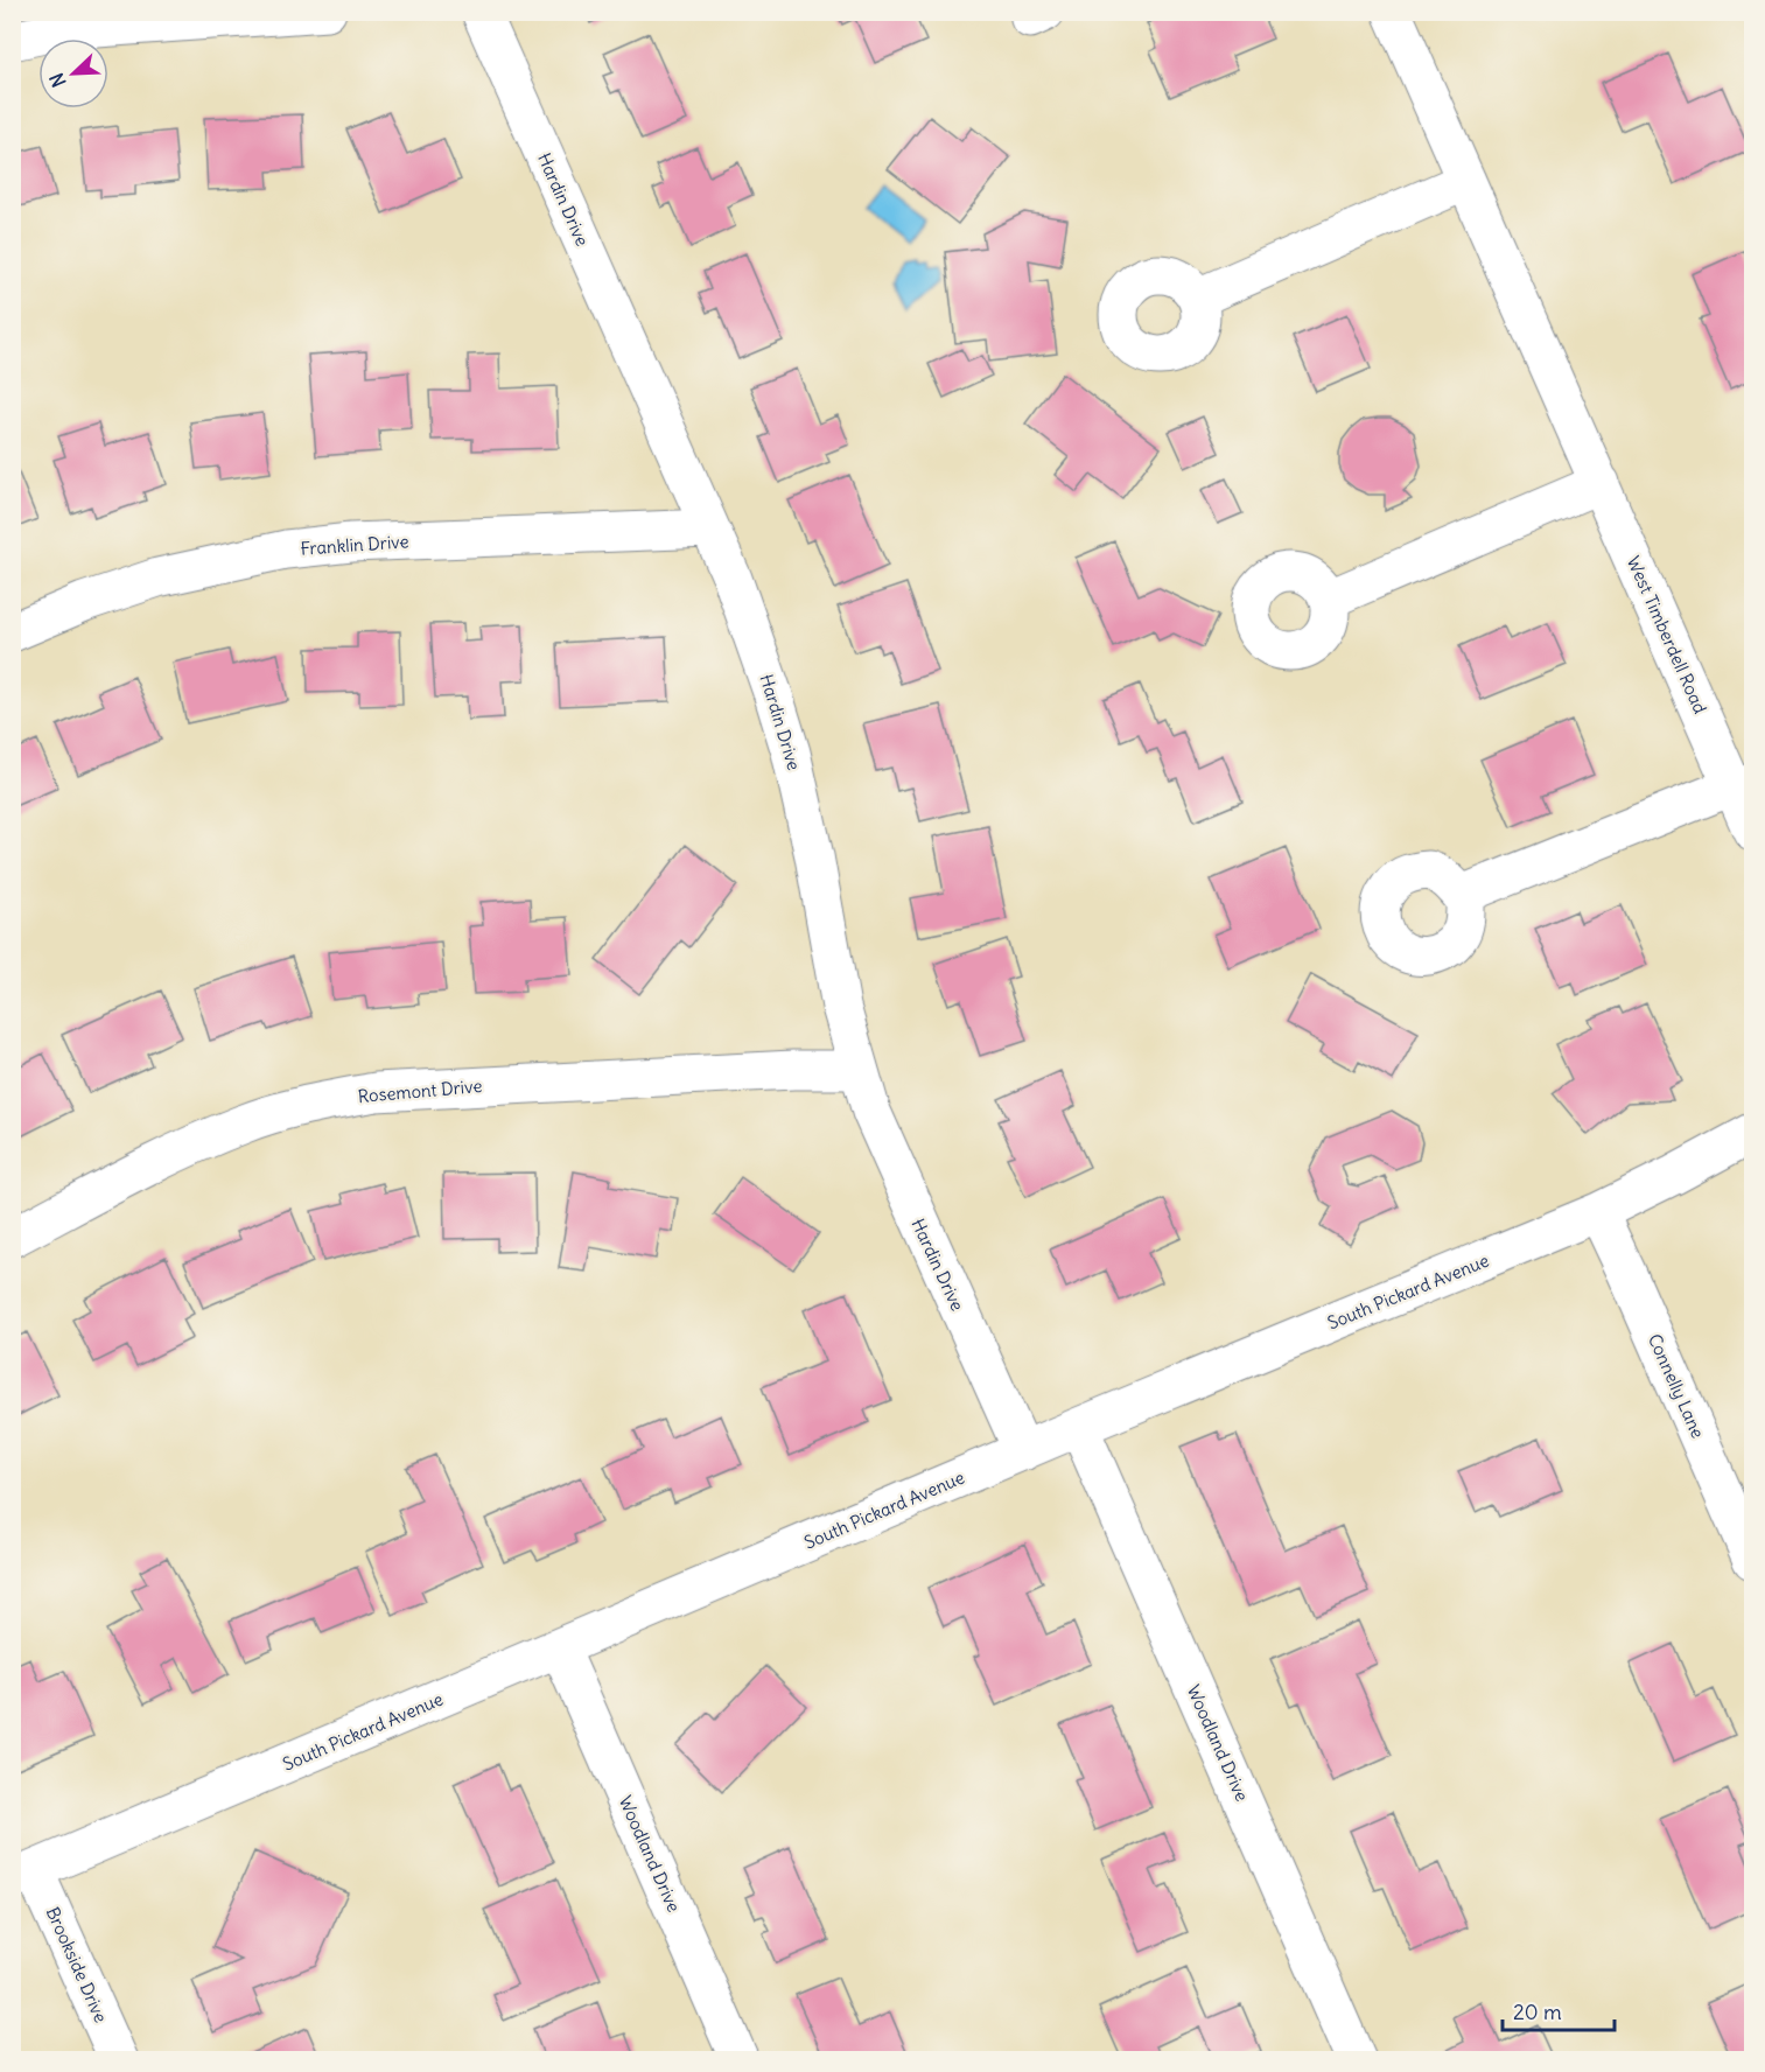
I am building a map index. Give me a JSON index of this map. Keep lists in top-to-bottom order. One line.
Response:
{"streets":{"street":["Hardin Drive","Franklin Drive","West Timberdell Road","Rosemont Drive","South Pickard Avenue","Connelly Lane","Woodland Drive","Brookside Drive"]},"crossings":[["Hardin Drive","Franklin Drive"],["Hardin Drive","Rosemont Drive"],["Hardin Drive","South Pickard Avenue"],["South Pickard Avenue","Connelly Lane"],["South Pickard Avenue","Woodland Drive"],["South Pickard Avenue","Brookside Drive"]],"scale_bar":"20 m","north":"bottom left"}
